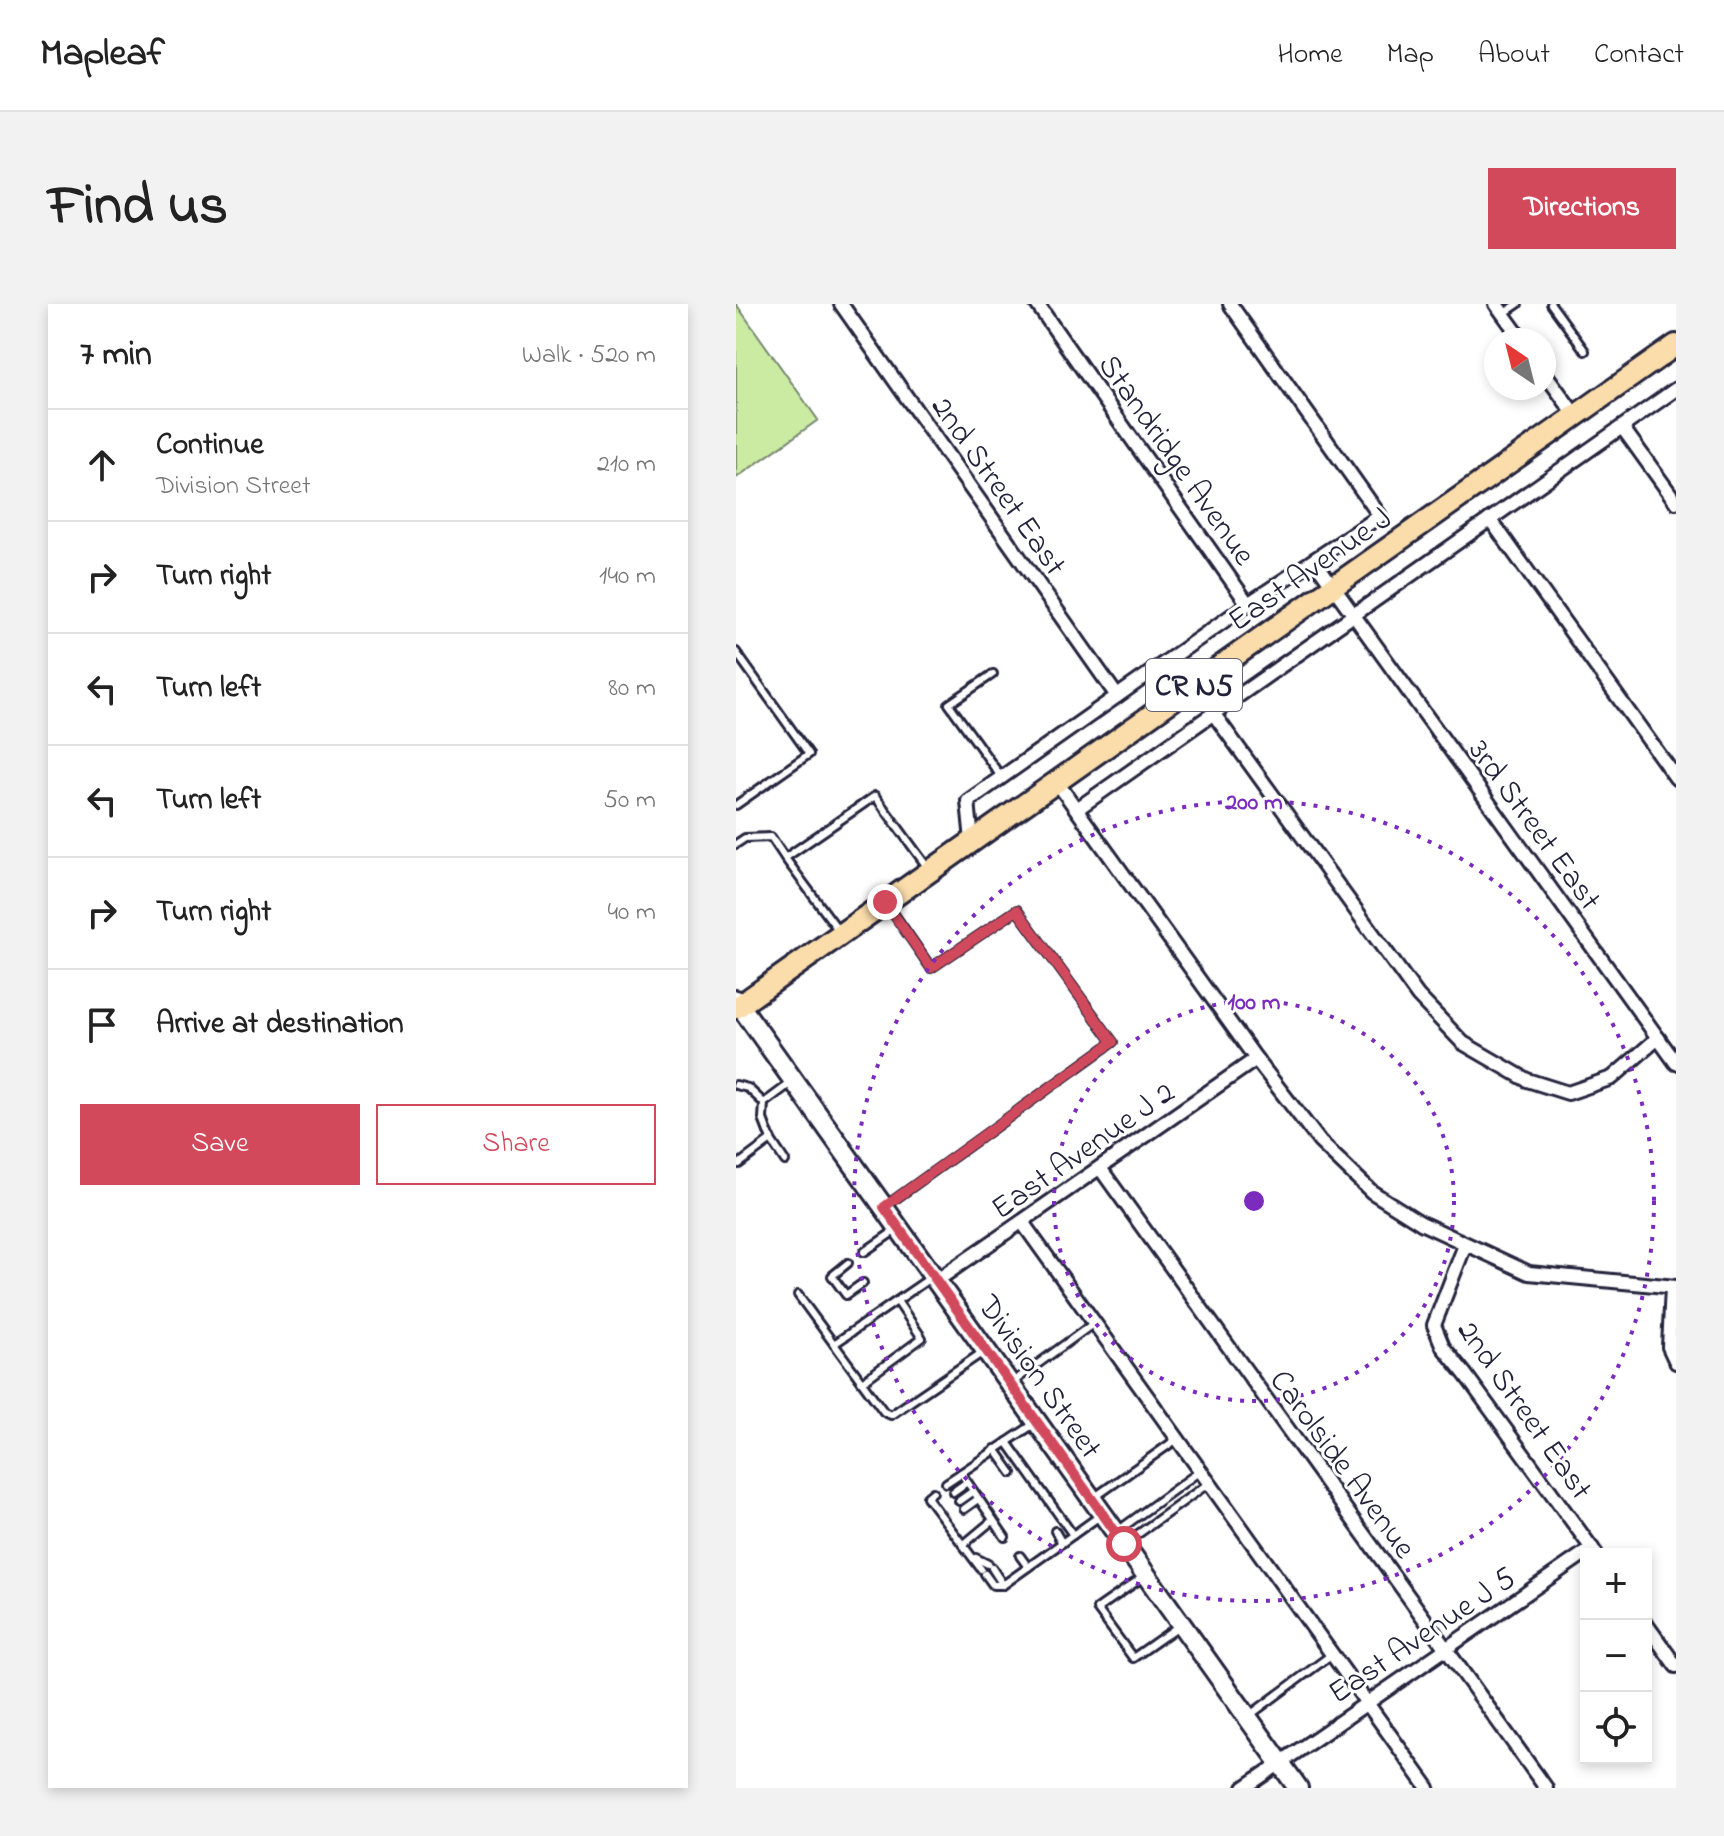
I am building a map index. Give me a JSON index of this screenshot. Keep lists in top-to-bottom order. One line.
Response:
{"streets":{"main road":["East Avenue J","CR N5","Division Street"],"street":["Standridge Avenue","2nd Street East","3rd Street East","East Avenue J 2","Carolside Avenue","East Avenue J 5"]},"crossings":[["East Avenue J","3rd Street East"],["East Avenue J","Division Street"],["East Avenue J 2","Division Street"],["East Avenue J 2","Carolside Avenue"],["Division Street","East Avenue J 5"],["Carolside Avenue","East Avenue J 5"]],"north":"top left","page":{"header":"Mapleaf","nav":["Home","Map","About","Contact"],"title":"Find us","buttons":["Directions",["Save","Share"]],"heading":["7 min","Walk · 520 m"],"list":[["Continue","Division Street","210 m"],["Turn right","140 m"],["Turn left","80 m"],["Turn left","50 m"],["Turn right","40 m"],"Arrive at destination"],"map_buttons":["+","−"]},"rings":["200 m","100 m"]}
